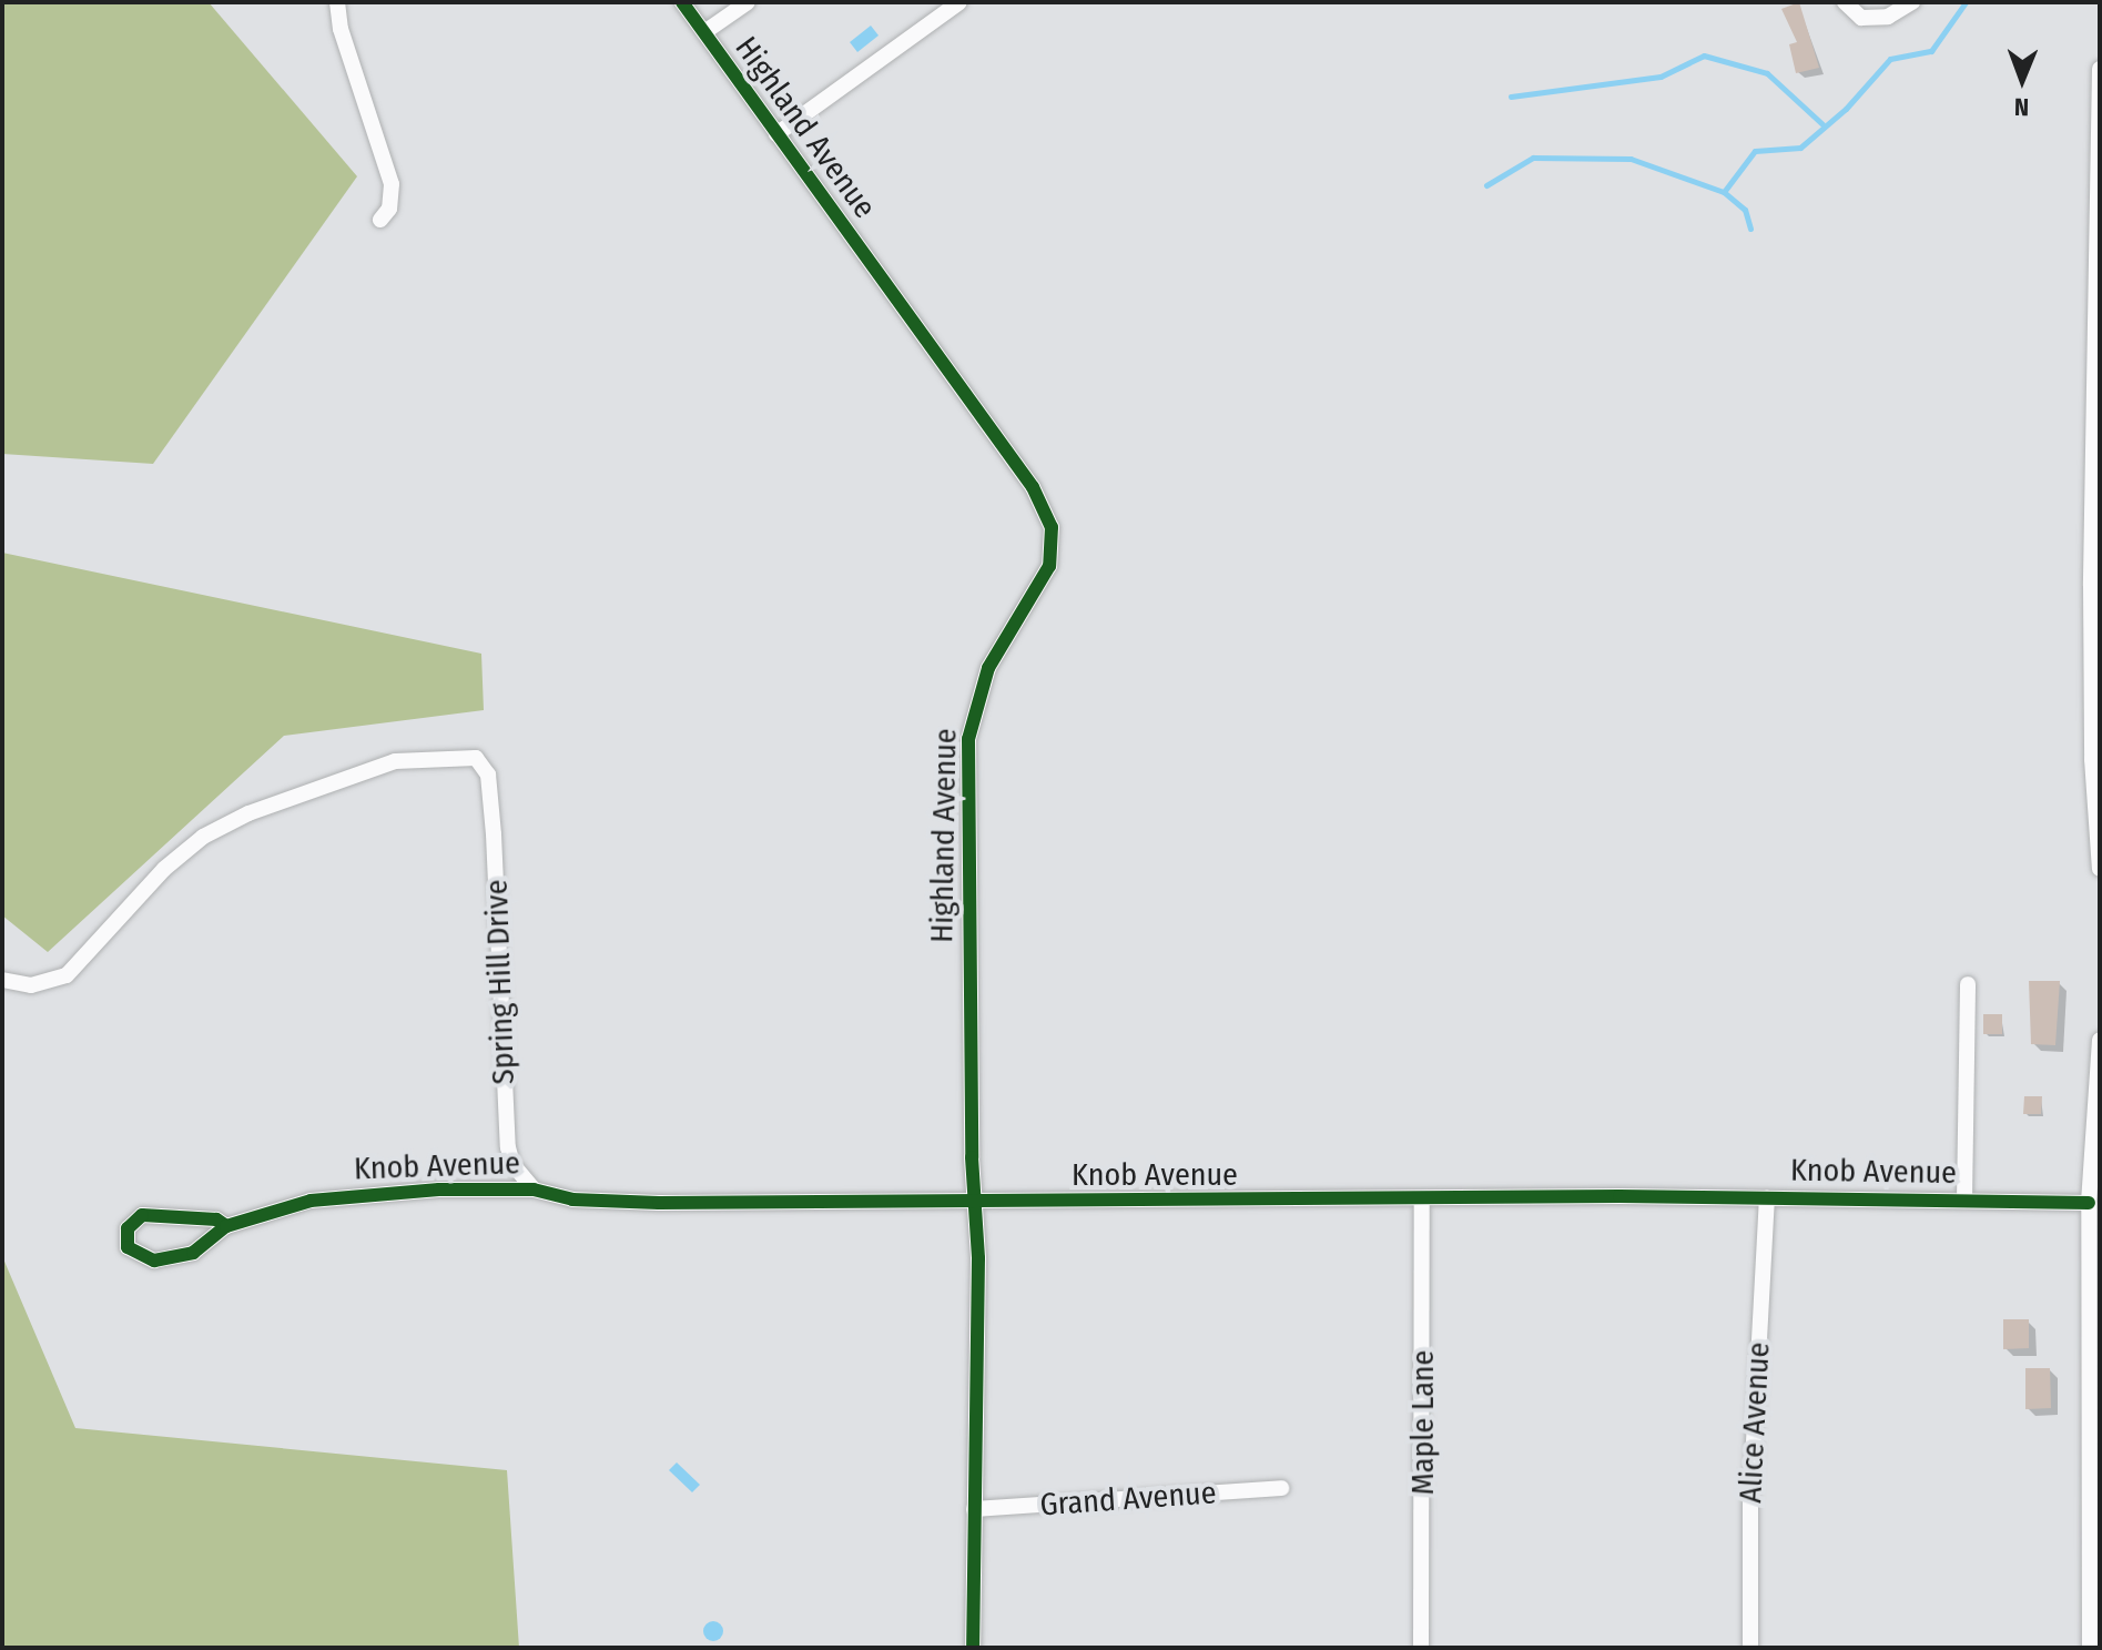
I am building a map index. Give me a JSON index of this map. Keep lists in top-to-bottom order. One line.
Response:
{"streets":{"street":["Highland Avenue","Spring Hill Drive","Knob Avenue","Maple Lane","Alice Avenue","Grand Avenue"]},"crossings":[["Highland Avenue","Knob Avenue"],["Highland Avenue","Grand Avenue"],["Spring Hill Drive","Knob Avenue"],["Knob Avenue","Maple Lane"],["Knob Avenue","Alice Avenue"]],"north":"bottom"}
